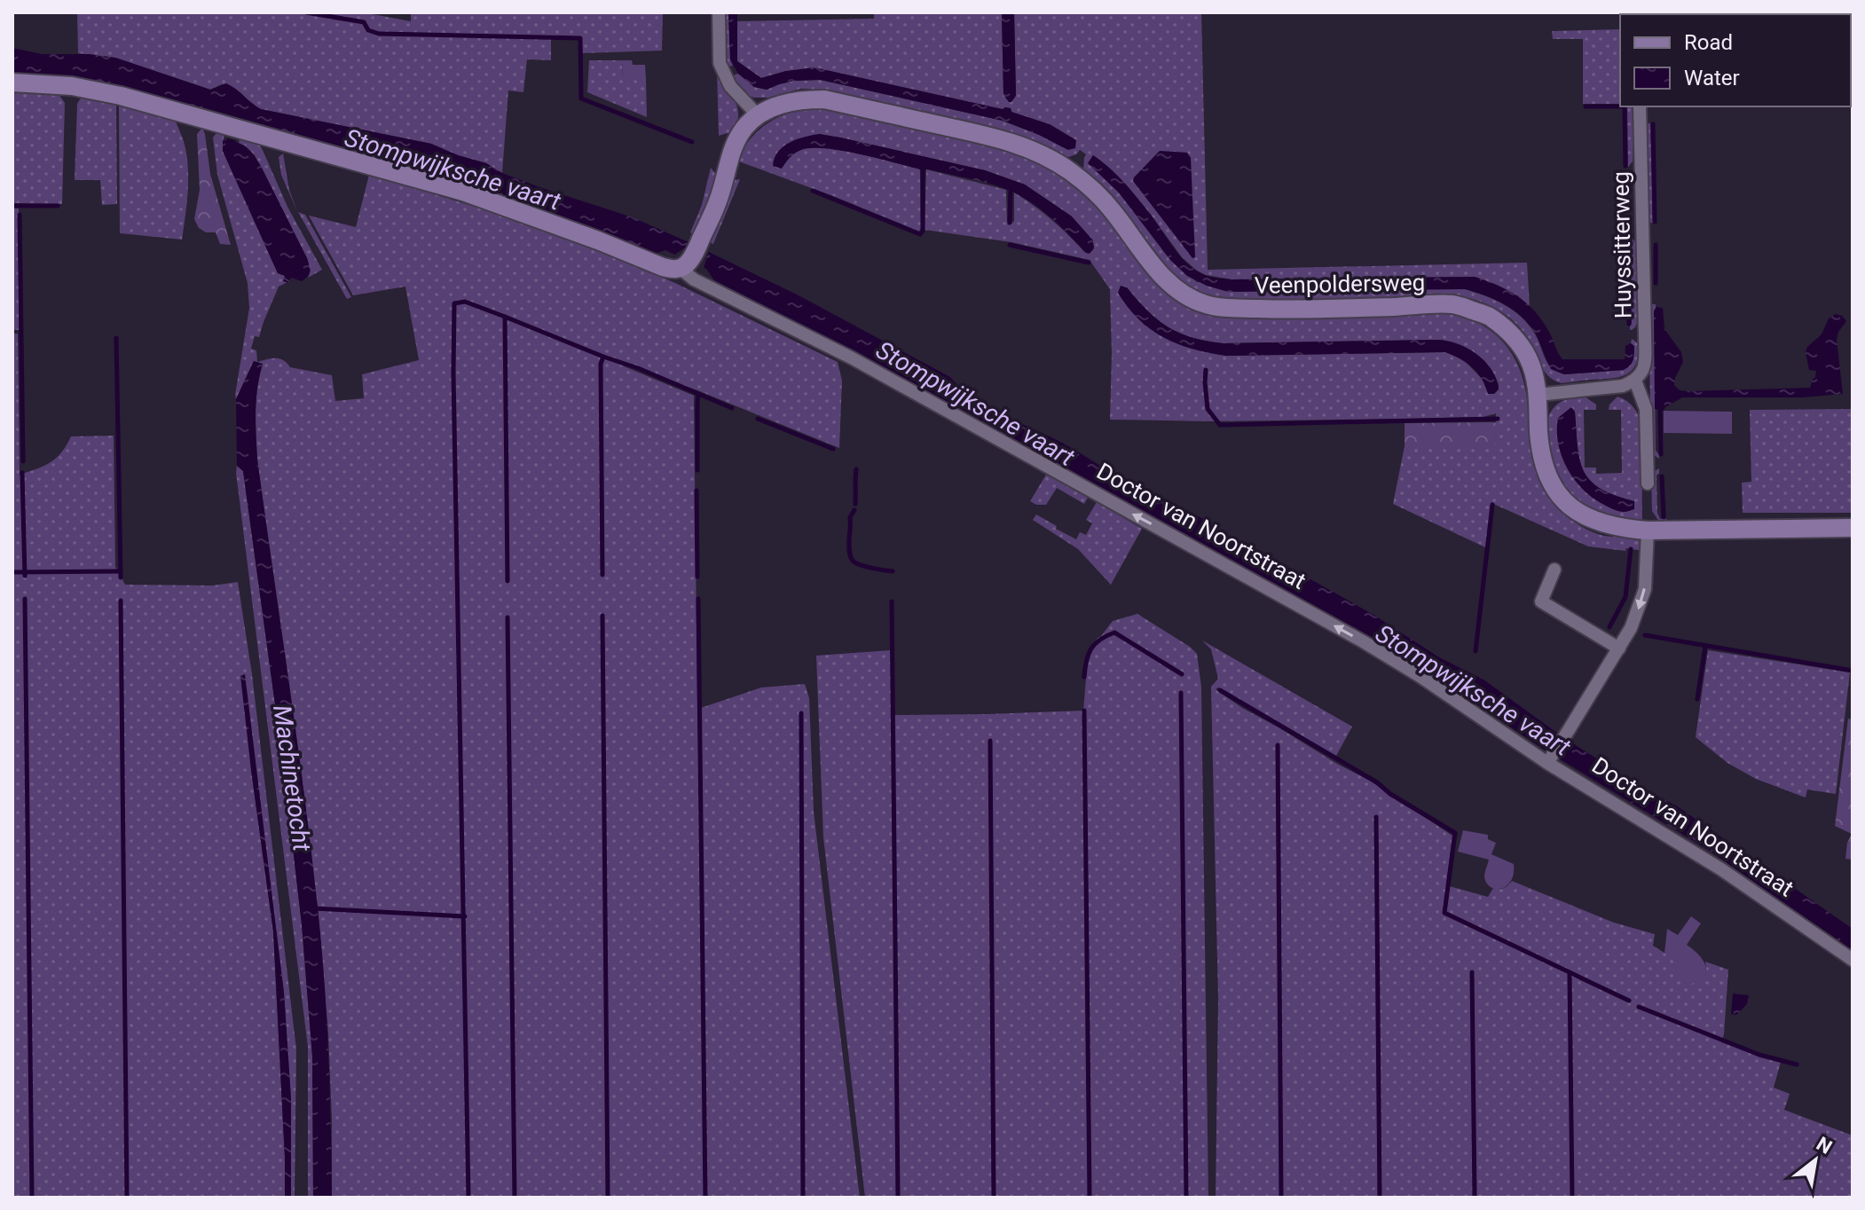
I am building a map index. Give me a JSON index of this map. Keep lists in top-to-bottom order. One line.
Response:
{"streets":{"street":["Huyssitterweg","Veenpoldersweg","Doctor van Noortstraat"]},"one_way":["Doctor van Noortstraat"],"water":["Stompwijksche vaart","Machinetocht"],"legend":["Road","Water"],"north":"top right"}
